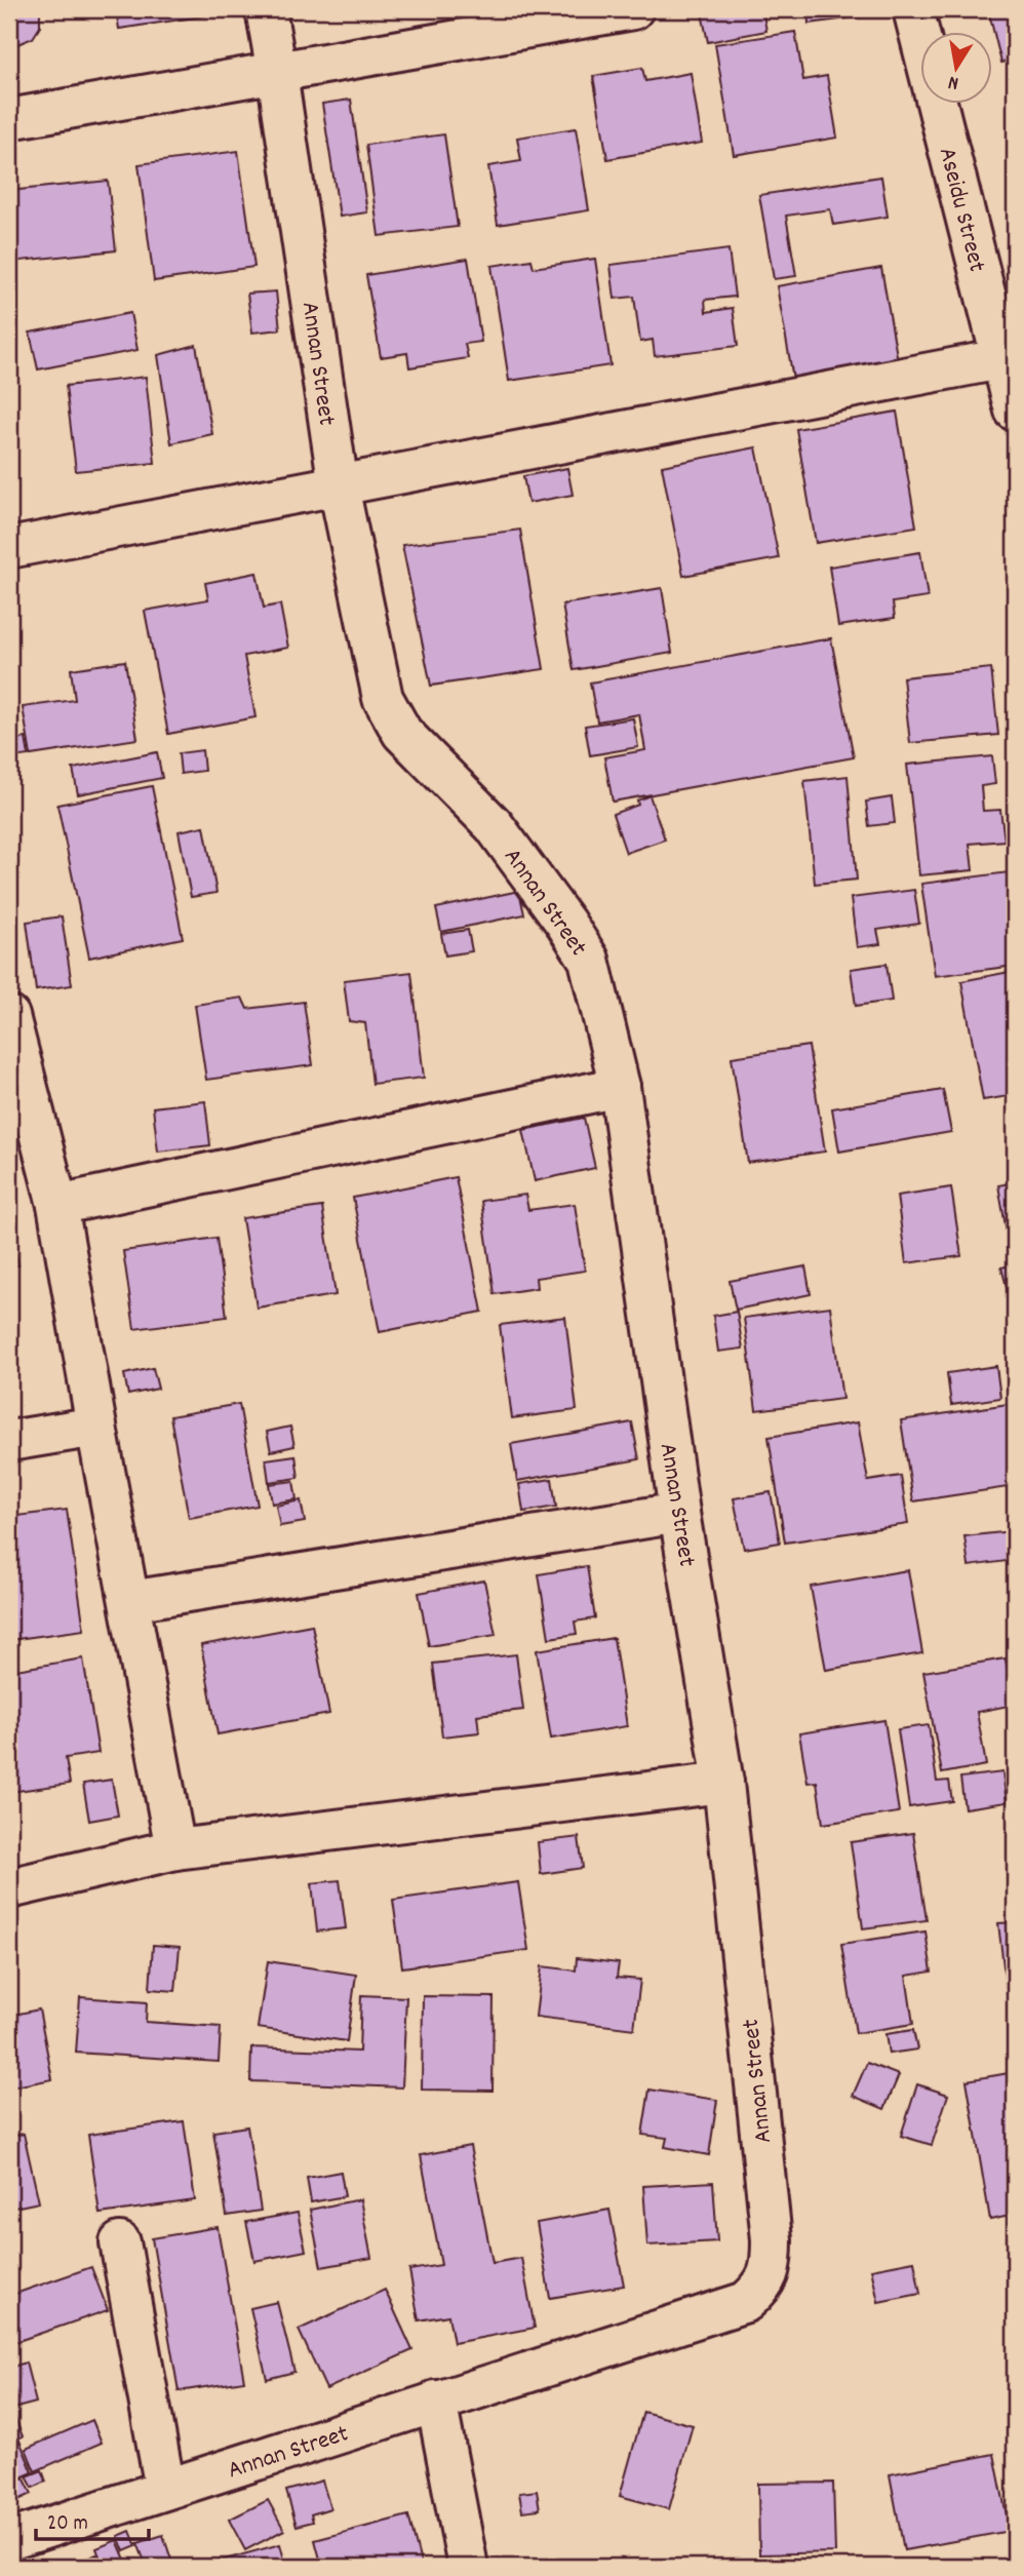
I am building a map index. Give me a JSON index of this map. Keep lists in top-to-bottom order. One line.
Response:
{"streets":{"street":["Aseidu Street","Annan Street"]},"scale_bar":"20 m","north":"bottom"}
